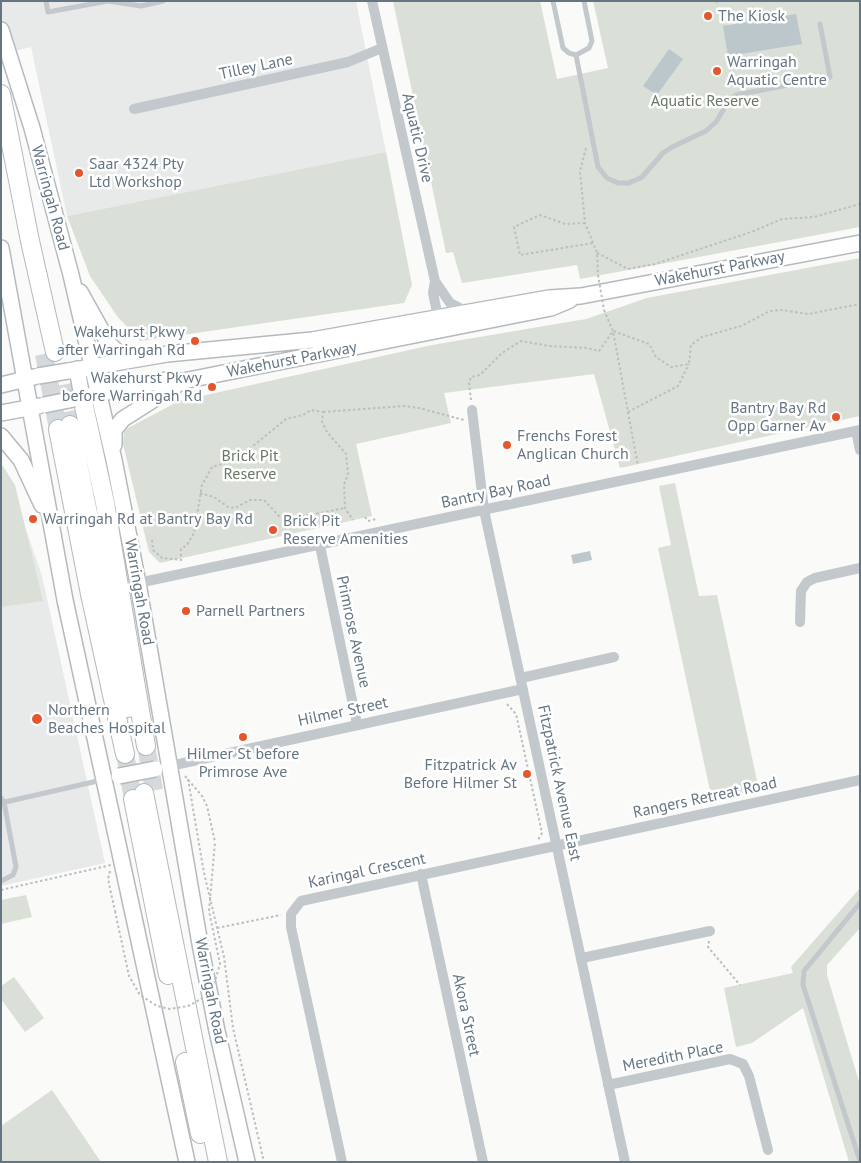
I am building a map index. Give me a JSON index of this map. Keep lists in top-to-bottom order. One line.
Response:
{"streets":{"highway":["Warringah Road"],"main road":["Wakehurst Parkway"],"street":["Tilley Lane","Aquatic Drive","Bantry Bay Road","Primrose Avenue","Hilmer Street","Fitzpatrick Avenue East","Rangers Retreat Road","Karingal Crescent","Akora Street","Meredith Place"]},"crossings":[["Tilley Lane","Aquatic Drive"],["Aquatic Drive","Wakehurst Parkway"],["Warringah Road","Wakehurst Parkway"],["Warringah Road","Bantry Bay Road"],["Warringah Road","Hilmer Street"],["Bantry Bay Road","Primrose Avenue"],["Bantry Bay Road","Fitzpatrick Avenue East"],["Primrose Avenue","Hilmer Street"],["Hilmer Street","Fitzpatrick Avenue East"],["Fitzpatrick Avenue East","Rangers Retreat Road"],["Fitzpatrick Avenue East","Karingal Crescent"],["Fitzpatrick Avenue East","Meredith Place"],["Rangers Retreat Road","Karingal Crescent"],["Karingal Crescent","Akora Street"]],"parks":["Aquatic Reserve","Brick Pit Reserve"],"places":["The Kiosk","Warringah Aquatic Centre","Saar 4324 Pty Ltd Workshop","Wakehurst Pkwy after Warringah Rd","Wakehurst Pkwy before Warringah Rd","Bantry Bay Rd Opp Garner Av","Frenchs Forest Anglican Church","Warringah Rd at Bantry Bay Rd","Brick Pit Reserve Amenities","Parnell Partners","Northern Beaches Hospital","Hilmer St before Primrose Ave","Fitzpatrick Av Before Hilmer St"]}
